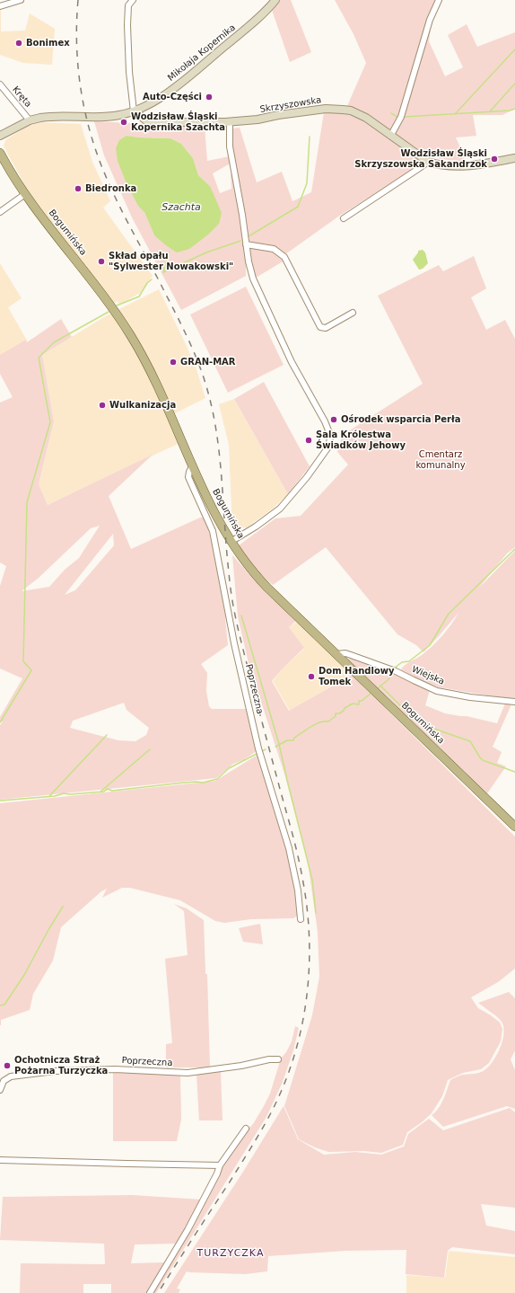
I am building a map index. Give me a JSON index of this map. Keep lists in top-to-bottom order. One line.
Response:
{"streets":{"main road":["Bogumińska"],"street":["Mikołaja Kopernika","Kręta","Skrzyszowska","Wiejska","Poprzeczna"]},"crossings":[["Mikołaja Kopernika","Kręta"],["Mikołaja Kopernika","Skrzyszowska"],["Bogumińska","Wiejska"],["Bogumińska","Poprzeczna"]],"districts":["TURZYCZKA"],"water":["Szachta"],"parks":["Cmentarz komunalny"],"places":["Bonimex","Auto-Części","Wodzisław Śląski Kopernika Szachta","Wodzisław Śląski Skrzyszowska Sakandrzok","Biedronka","Skład opału \"Sylwester Nowakowski\"","GRAN-MAR","Wulkanizacja","Ośrodek wsparcia Perła","Sala Królestwa Świadków Jehowy","Dom Handlowy Tomek","Ochotnicza Straż Pożarna Turzyczka"]}
